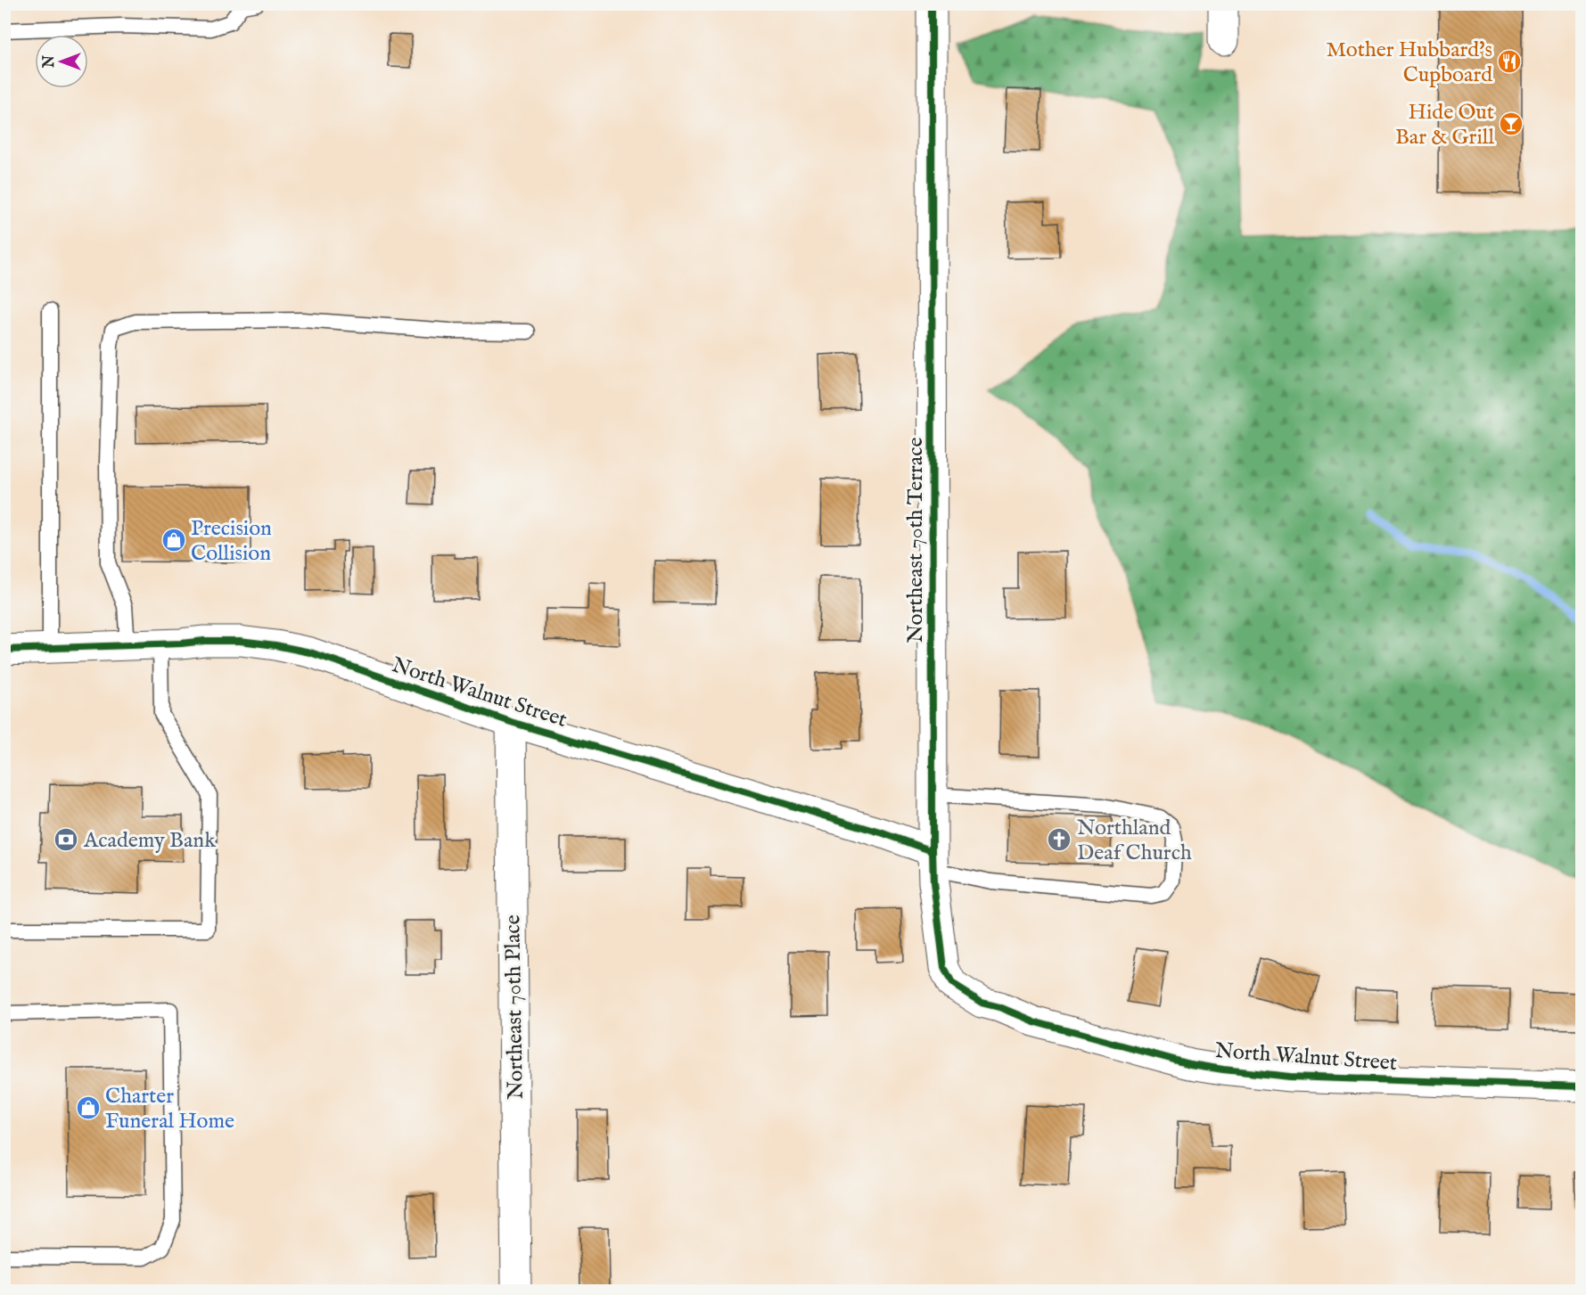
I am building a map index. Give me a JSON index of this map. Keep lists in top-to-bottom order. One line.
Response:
{"streets":{"street":["Northeast 70th Terrace","North Walnut Street","Northeast 70th Place"]},"crossings":[["Northeast 70th Terrace","North Walnut Street"],["North Walnut Street","Northeast 70th Place"]],"places":{"restaurant":["Mother Hubbard's Cupboard"],"bar":["Hide Out Bar & Grill"],"shop":["Precision Collision","Charter Funeral Home"],"bank":["Academy Bank"],"church":["Northland Deaf Church"]},"north":"left"}
